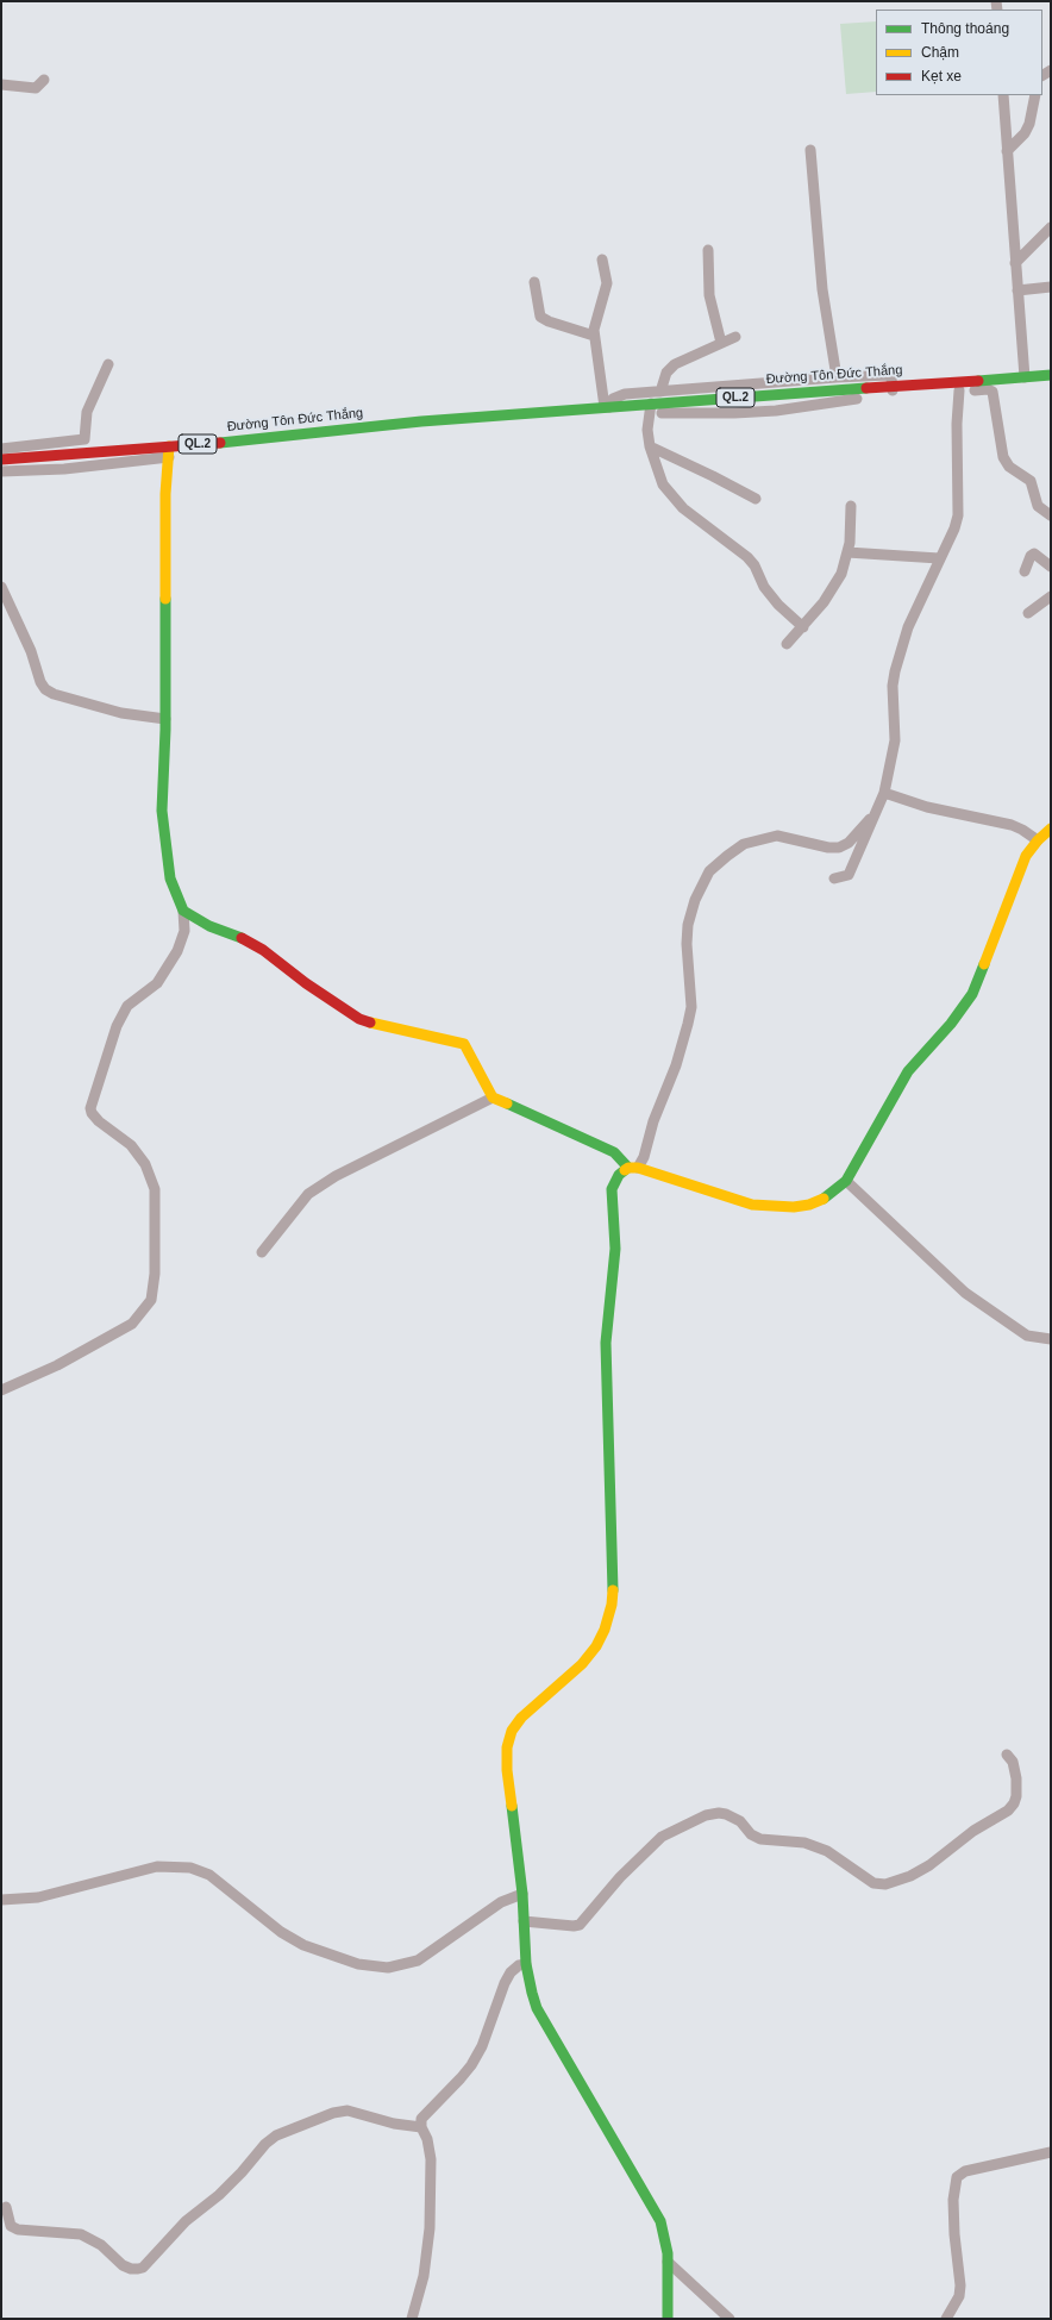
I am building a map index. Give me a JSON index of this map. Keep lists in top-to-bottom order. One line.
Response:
{"streets":{"main road":["Đường Tôn Đức Thắng","QL.2"]},"legend":["Thông thoáng","Chậm","Kẹt xe"]}
